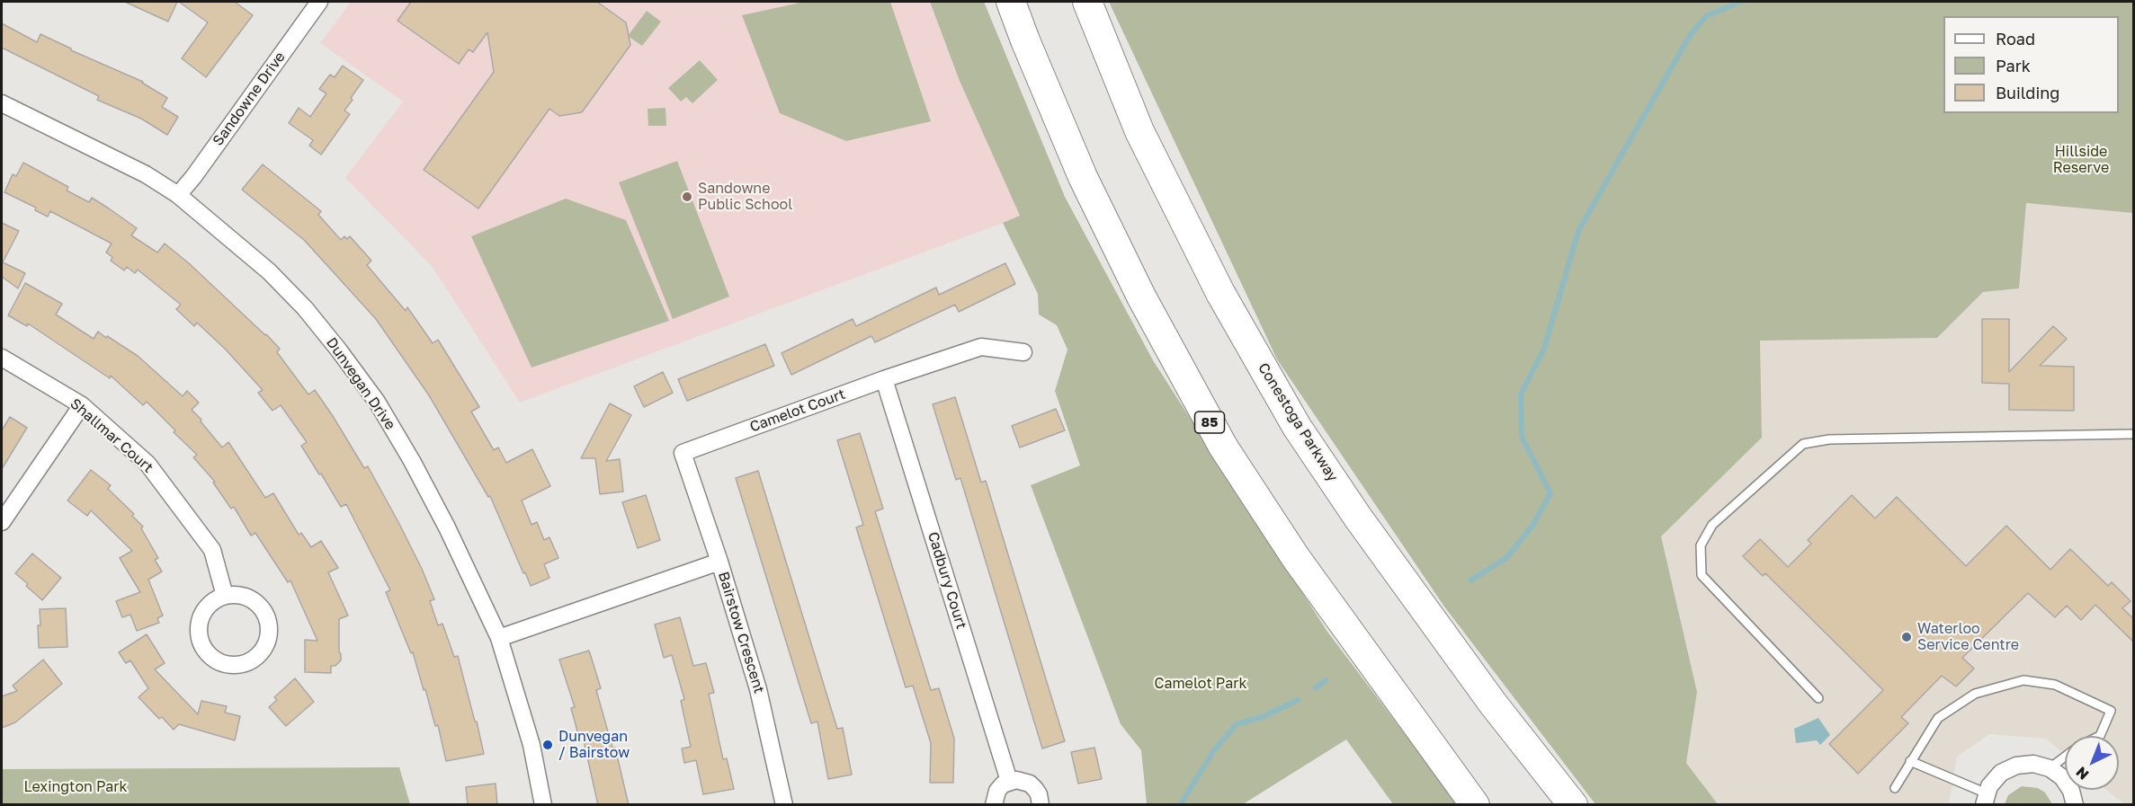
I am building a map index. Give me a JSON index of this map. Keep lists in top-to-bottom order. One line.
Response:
{"streets":{"highway":["85","Conestoga Parkway"],"street":["Sandowne Drive","Dunvegan Drive","Camelot Court","Shallmar Court","Cadbury Court","Bairstow Crescent"]},"crossings":[["Sandowne Drive","Dunvegan Drive"],["Dunvegan Drive","Bairstow Crescent"],["Camelot Court","Cadbury Court"],["Camelot Court","Bairstow Crescent"]],"parks":["Hillside Reserve","Camelot Park","Lexington Park"],"places":["Sandowne Public School","Waterloo Service Centre","Dunvegan / Bairstow"],"legend":["Road","Park","Building"],"north":"bottom left"}
